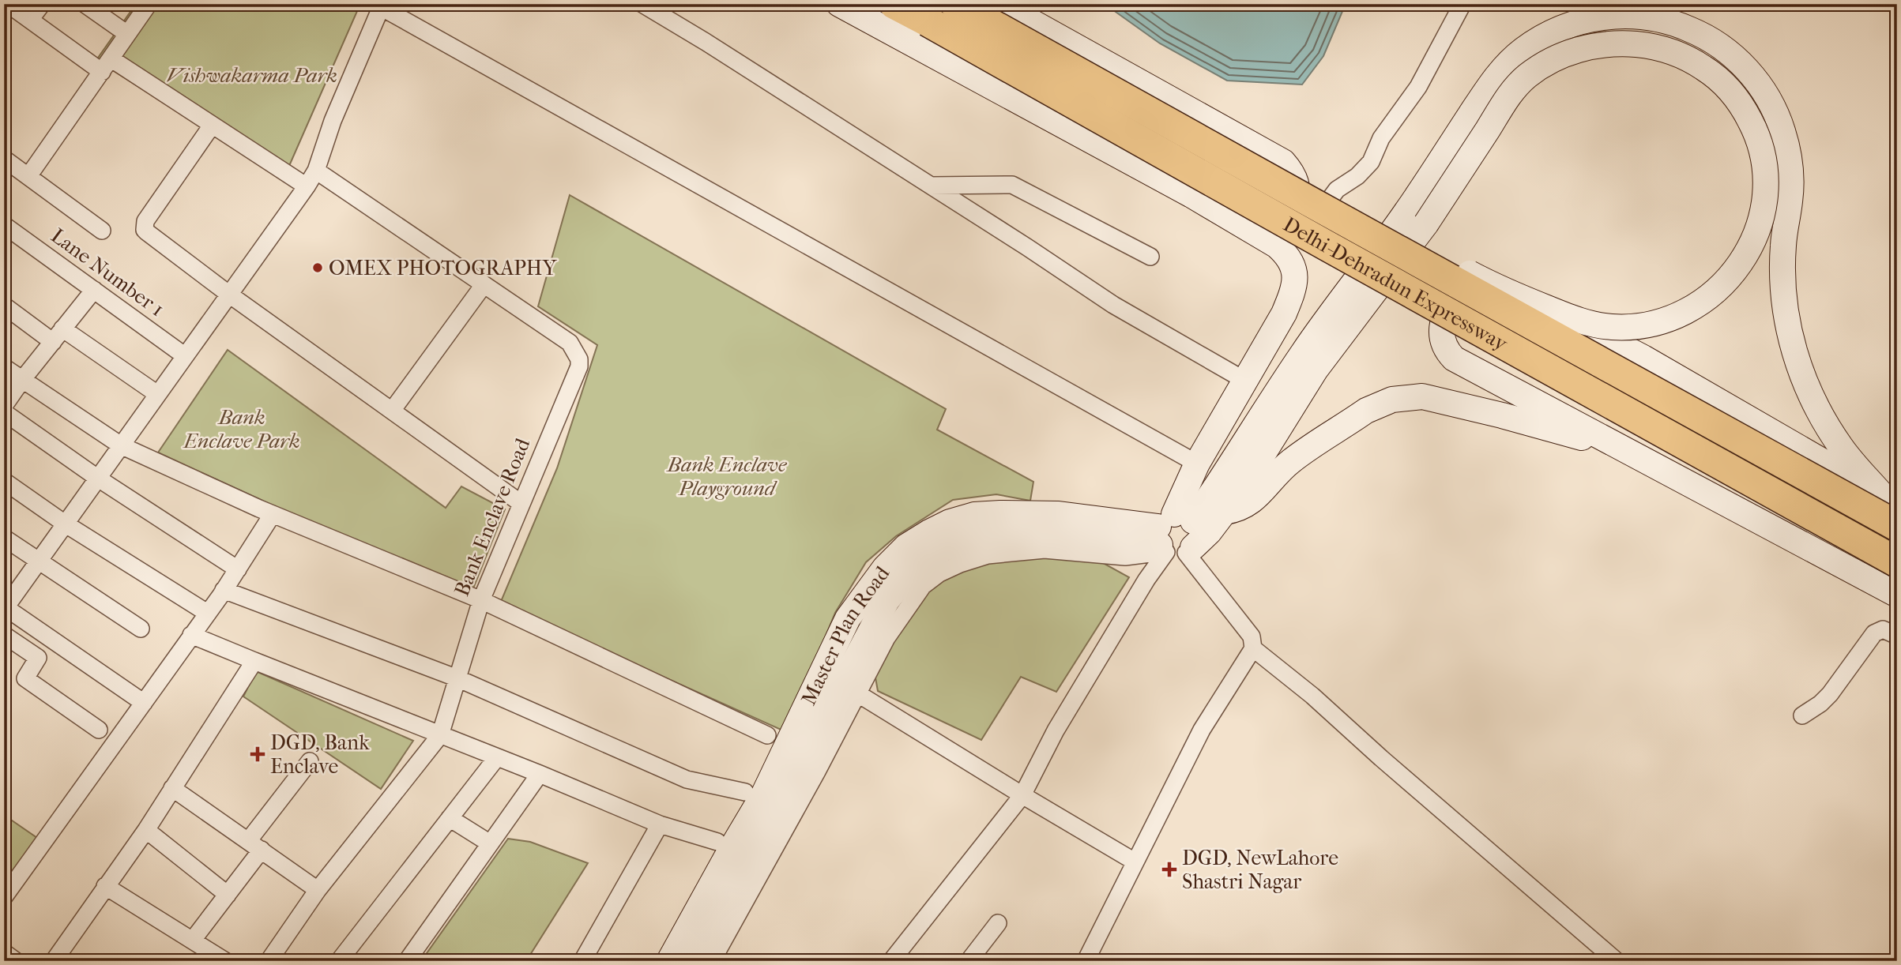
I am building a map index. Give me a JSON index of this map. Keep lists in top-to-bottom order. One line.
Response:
{"streets":{"highway":["Delhi-Dehradun Expressway"],"main road":["Master Plan Road"],"street":["Lane Number 1","Bank Enclave Road"]},"parks":["Vishwakarma Park","Bank Enclave Park","Bank Enclave Playground"],"places":{"other":["OMEX PHOTOGRAPHY"],"health":["DGD, Bank Enclave","DGD, NewLahore Shastri Nagar"]}}
